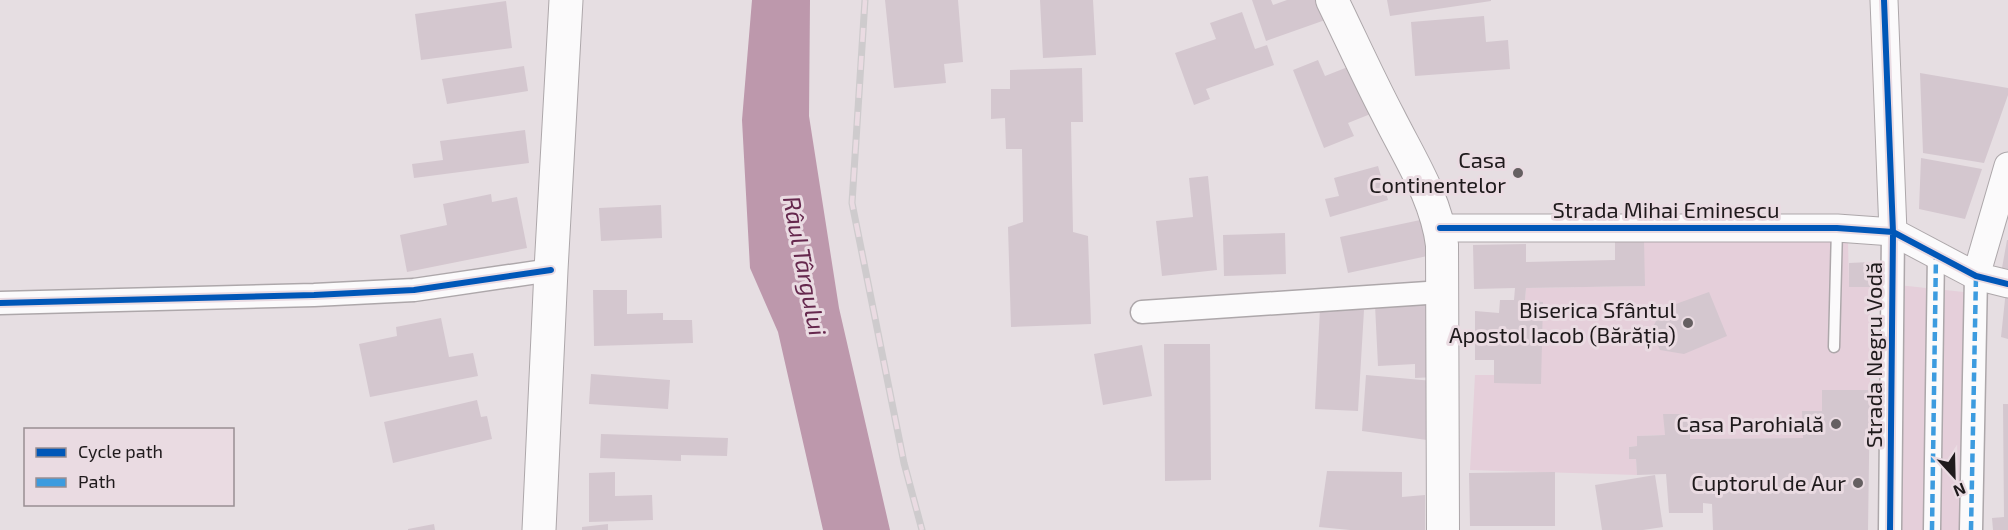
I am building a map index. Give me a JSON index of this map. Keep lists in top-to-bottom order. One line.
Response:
{"streets":{"street":["Strada Mihai Eminescu","Strada Negru Vodă"]},"crossings":[["Strada Mihai Eminescu","Strada Negru Vodă"]],"water":["Râul Târgului"],"places":["Casa Continentelor","Biserica Sfântul Apostol Iacob (Bărăția)","Casa Parohială","Cuptorul de Aur"],"legend":["Cycle path","Path"],"north":"bottom"}
